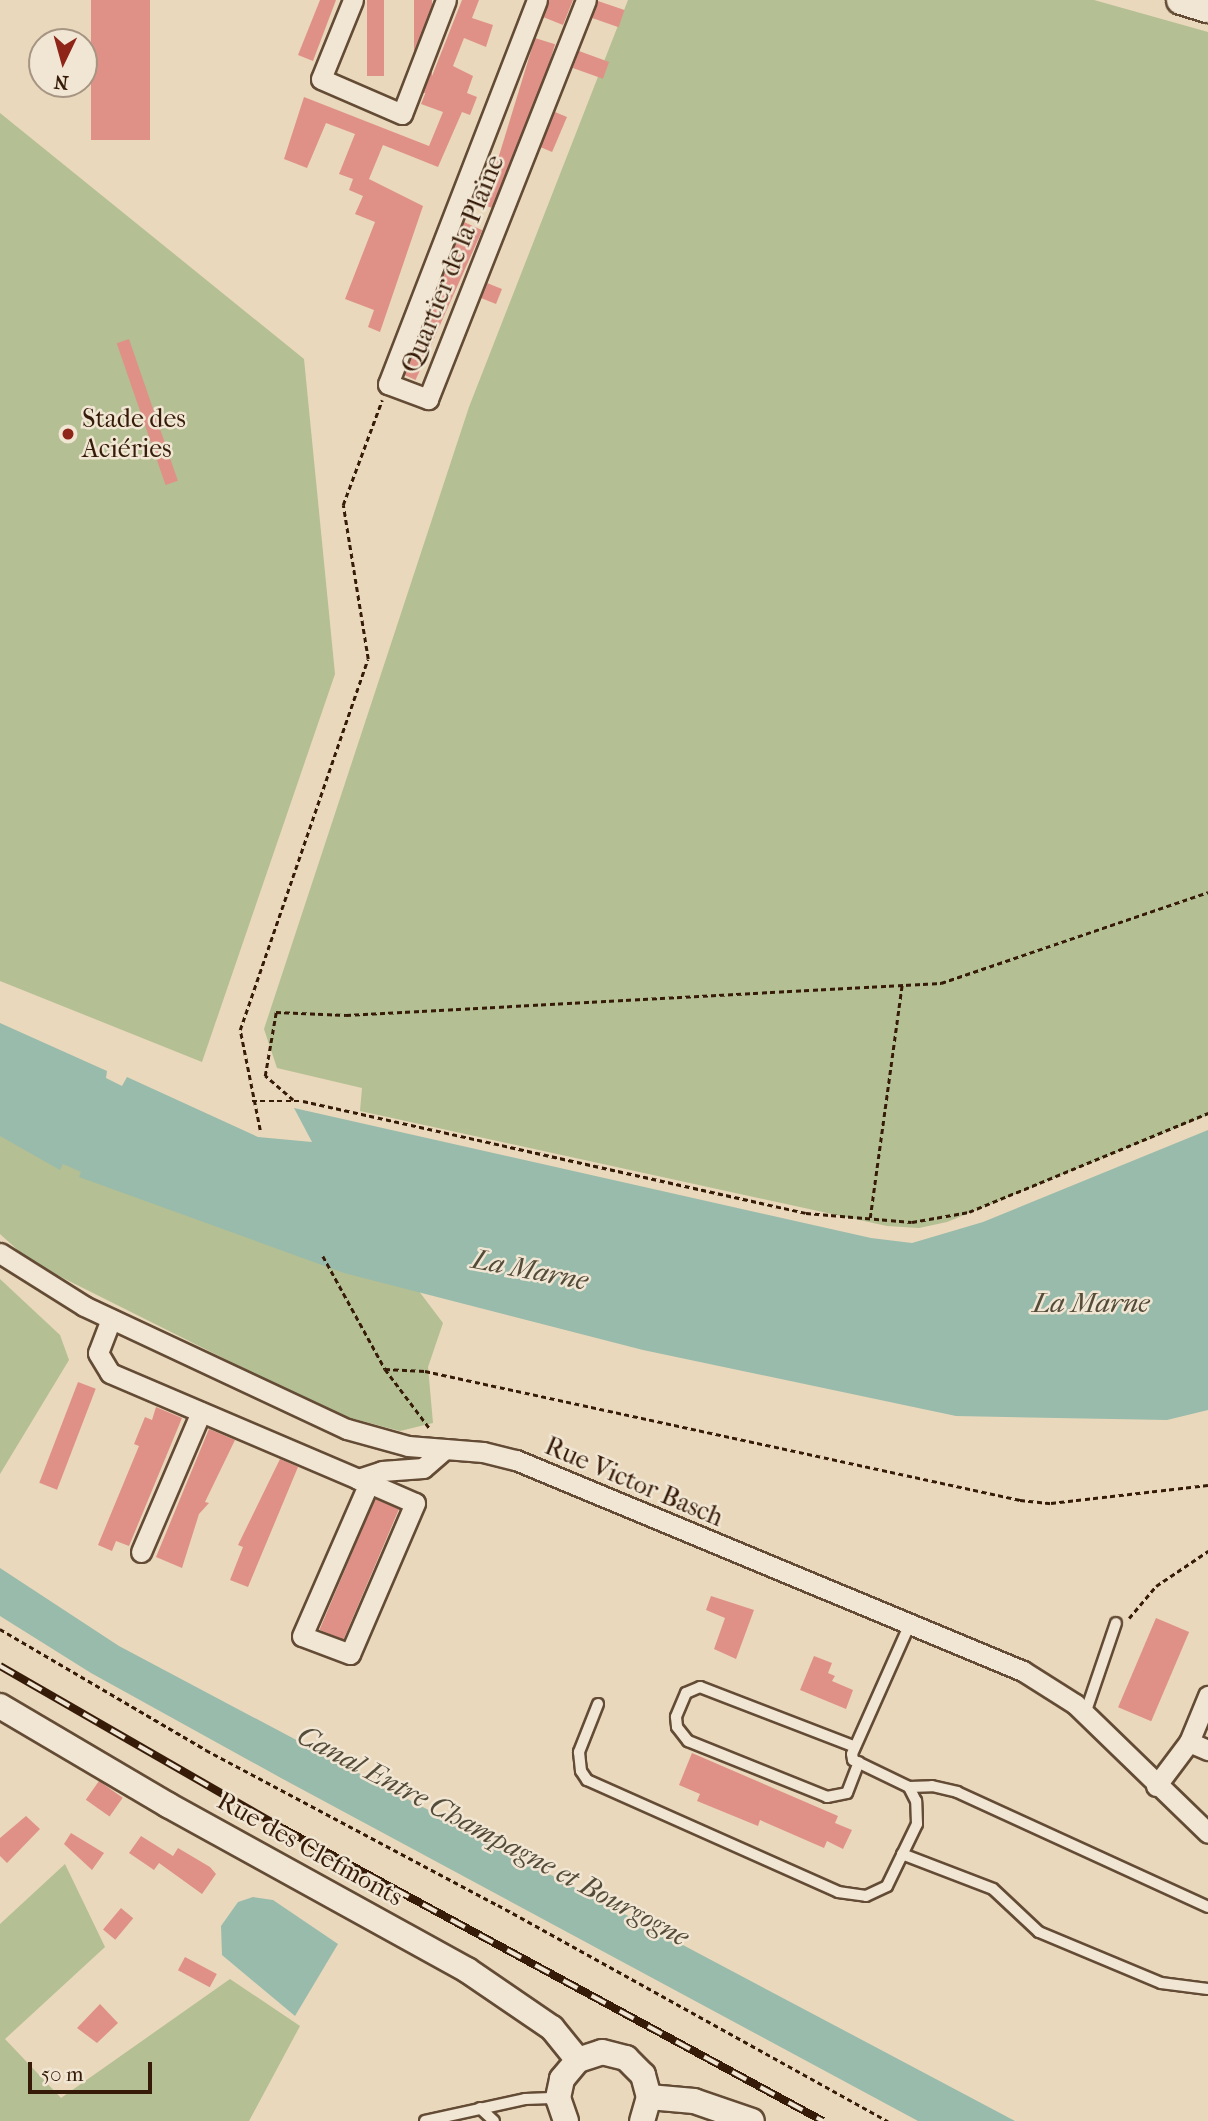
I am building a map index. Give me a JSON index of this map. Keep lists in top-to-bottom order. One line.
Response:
{"streets":{"street":["Quartier de la Plaine","Rue Victor Basch","Rue des Clefmonts"]},"water":["La Marne","Canal Entre Champagne et Bourgogne"],"places":["Stade des Aciéries"],"scale_bar":"50 m","north":"bottom"}
